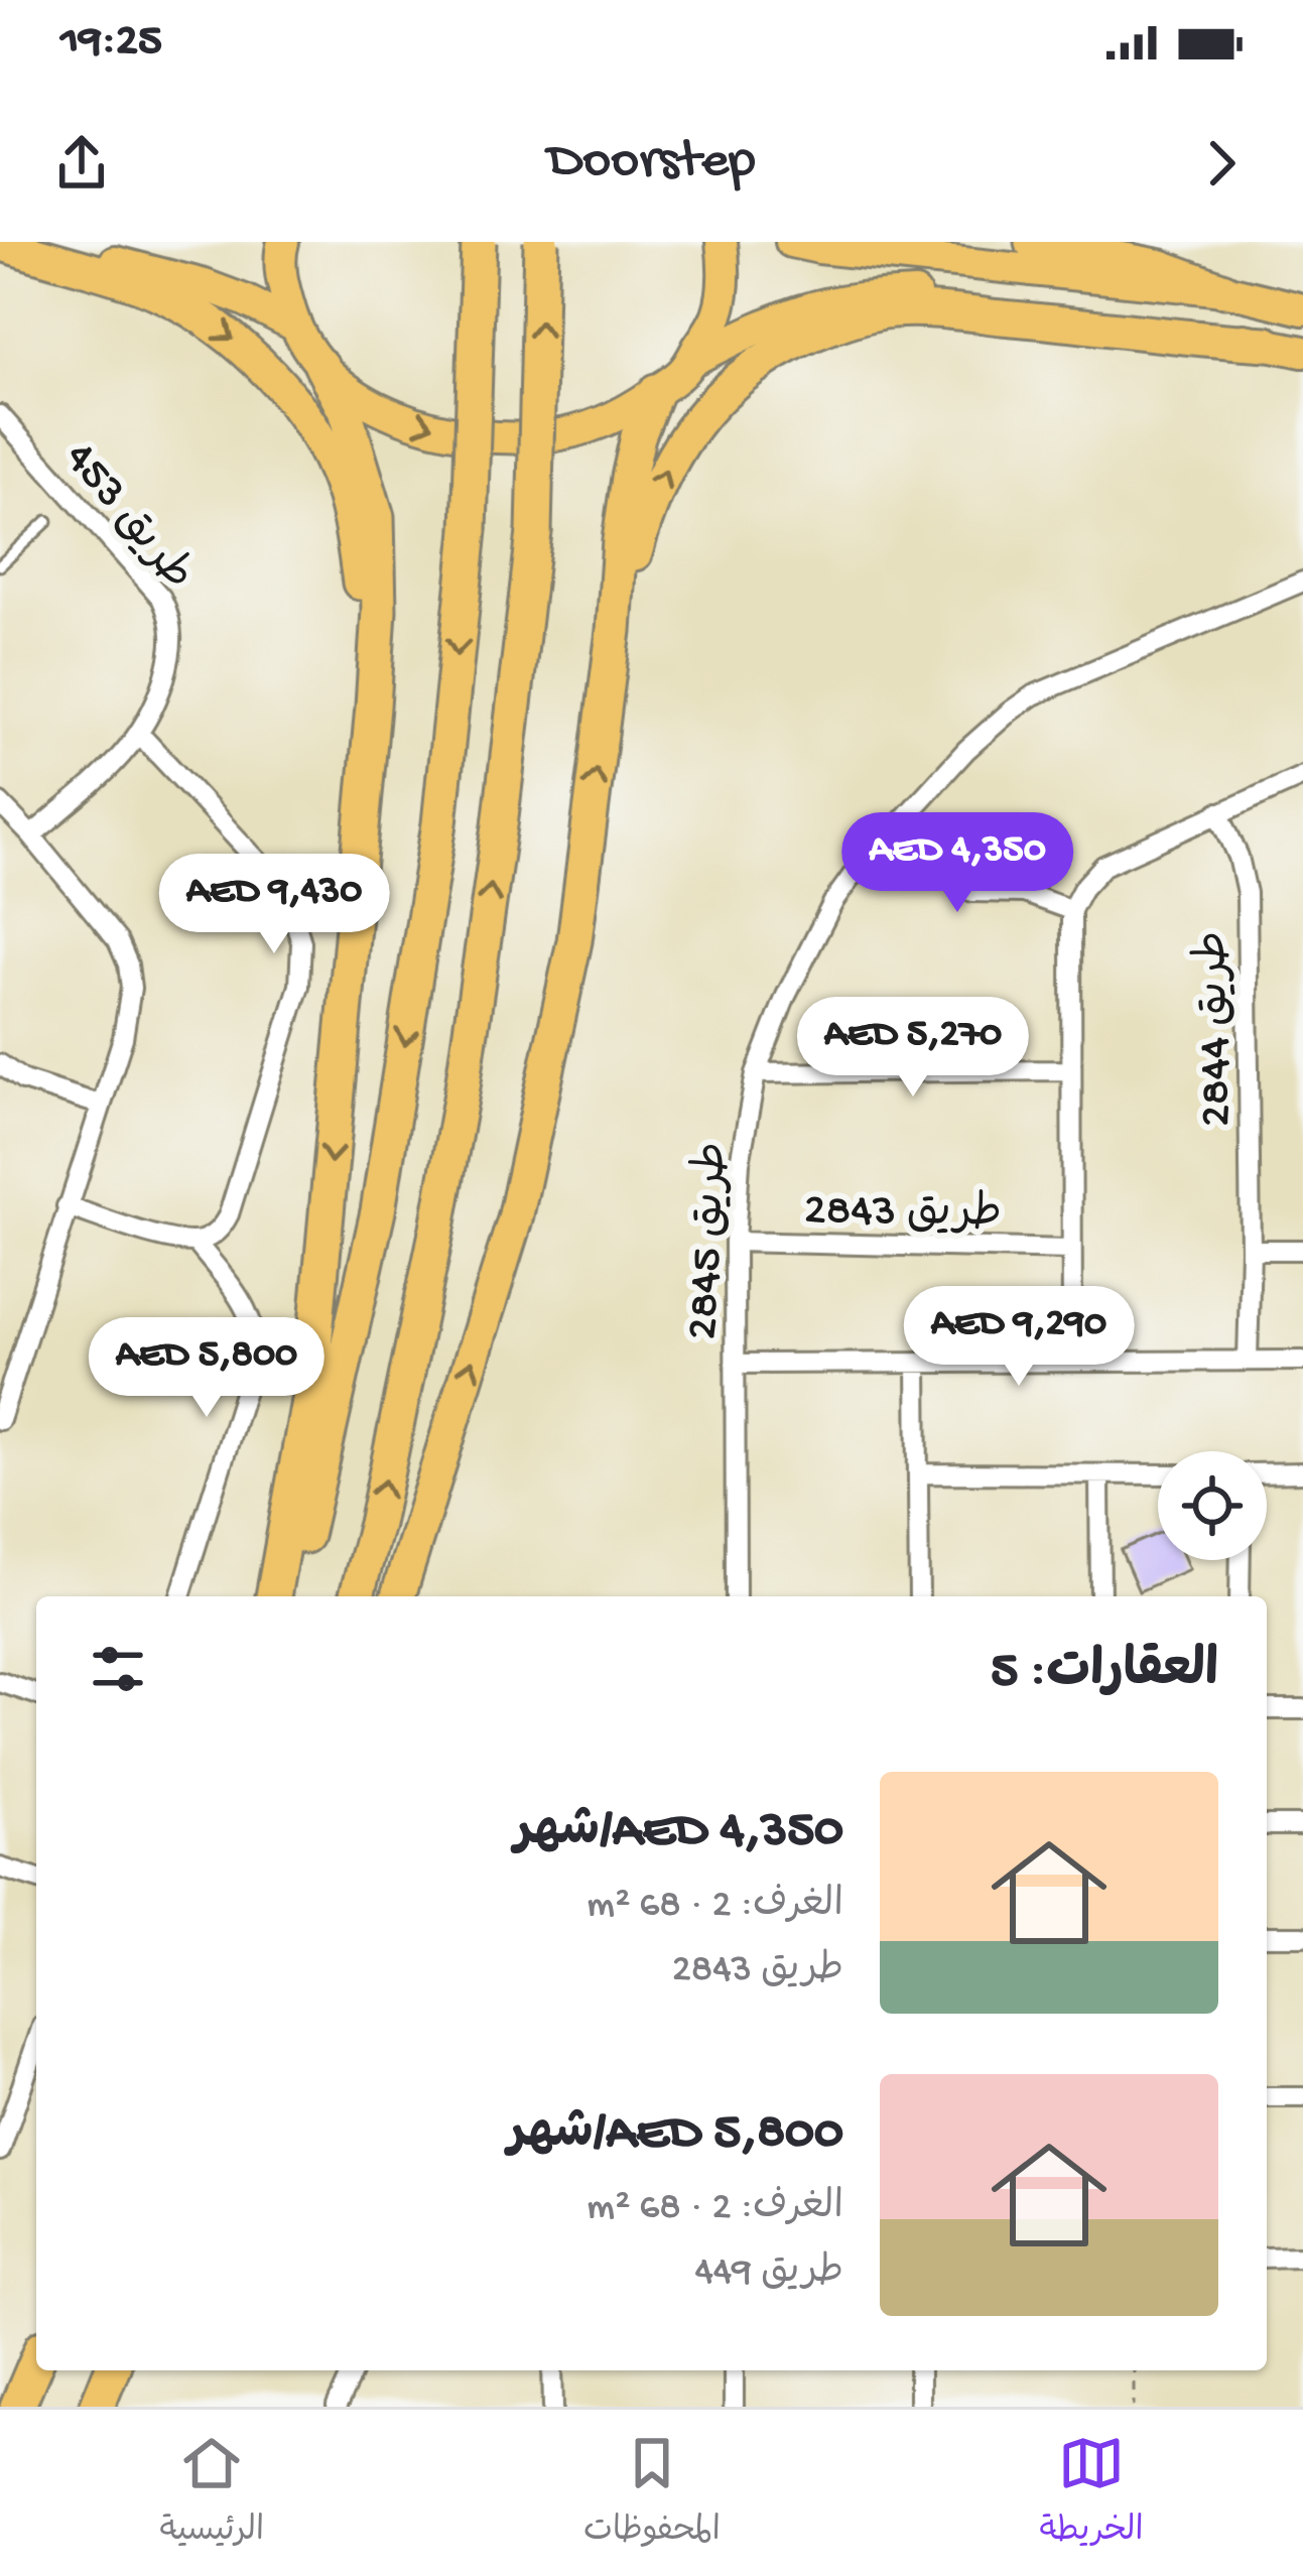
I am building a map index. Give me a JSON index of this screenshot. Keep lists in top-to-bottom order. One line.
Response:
{"streets":{"street":["طريق 453","طريق 2844","طريق 2843","طريق 2845"]},"crossings":[["طريق 2843","طريق 2845"]],"page":{"status":"19:25","header":"Doorstep","price":["AED 4,350","AED 9,430","AED 5,270","AED 9,290","AED 5,800"],"heading":"العقارات: 5","list":[{"name":"AED 4,350/شهر","note":"الغرف: 2 · 68 m² · طريق 2843"},{"name":"AED 5,800/شهر","note":"الغرف: 2 · 68 m² · طريق 449"}],"tabs":["الخريطة","المحفوظات","الرئيسية"]}}
